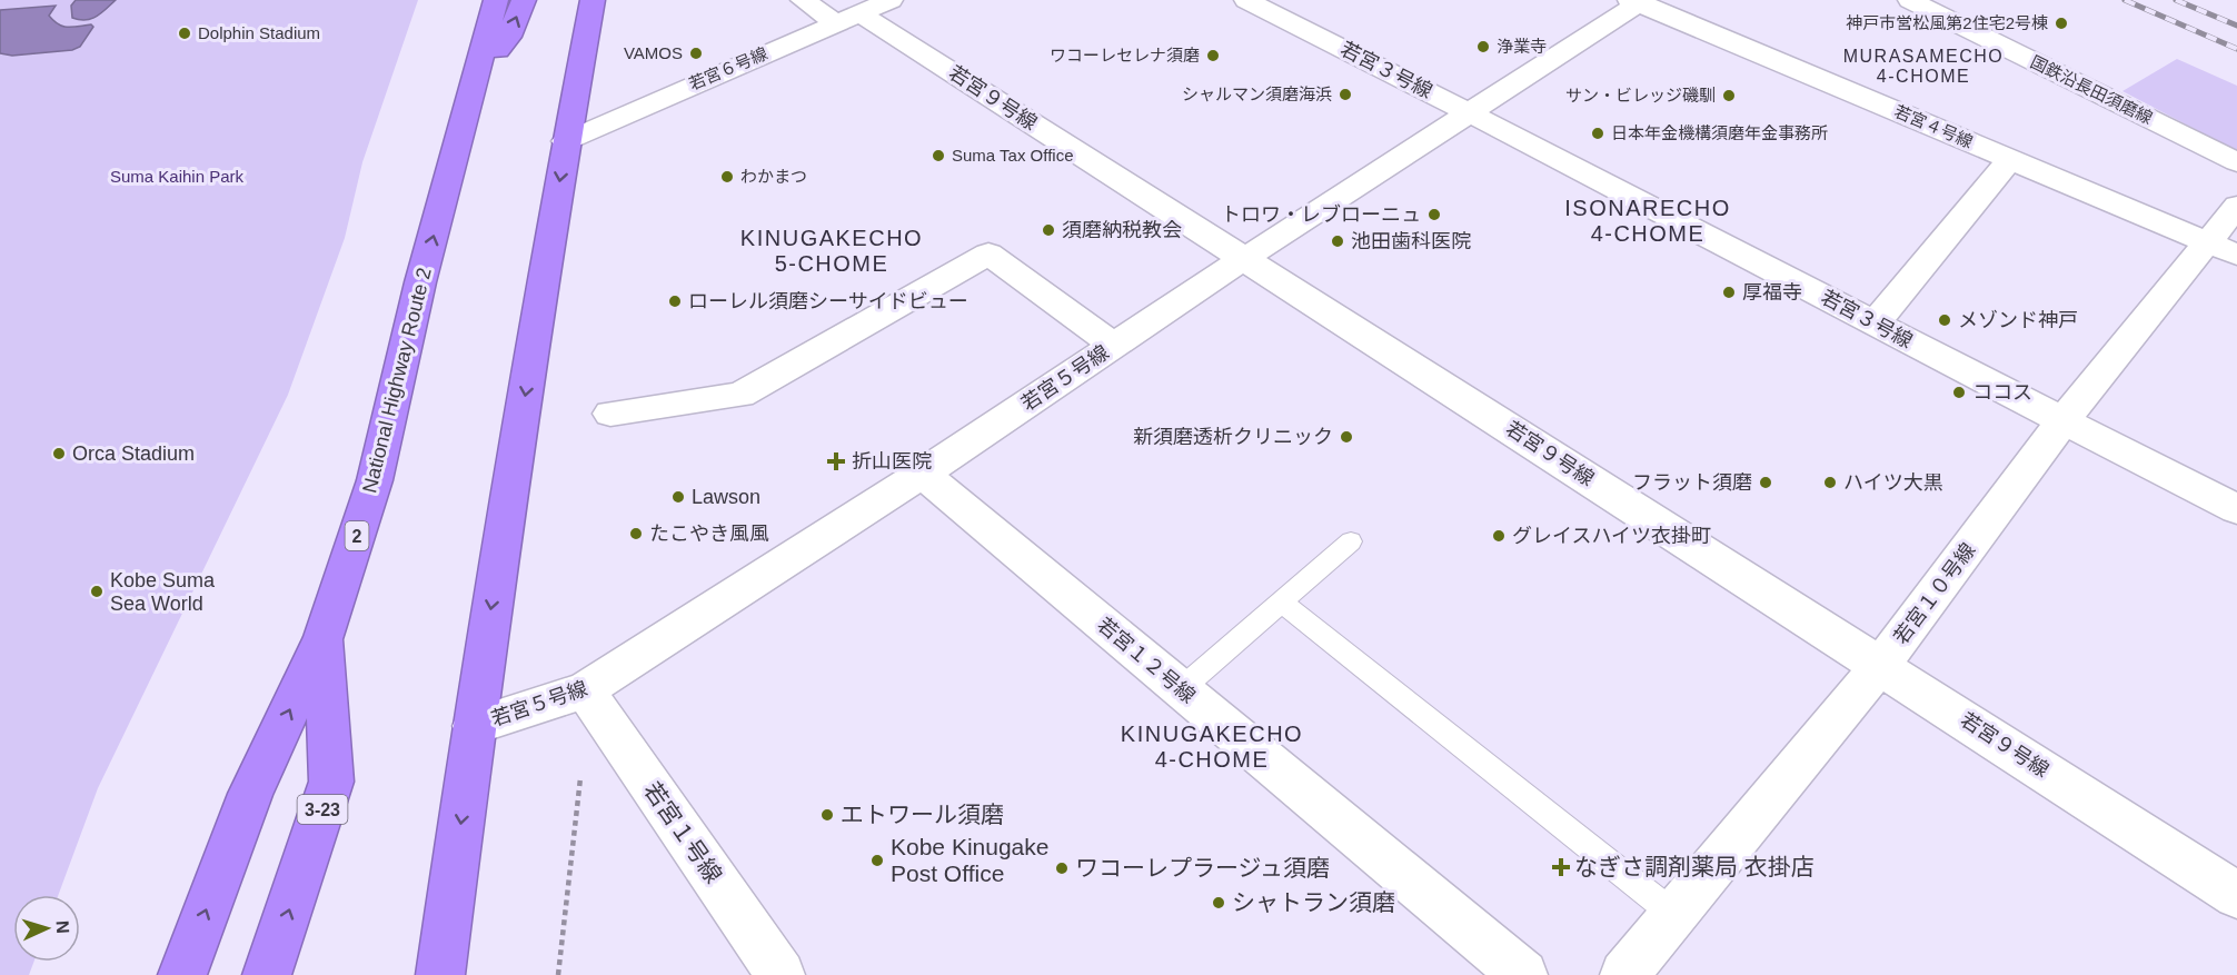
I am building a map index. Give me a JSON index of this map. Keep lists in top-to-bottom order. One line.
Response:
{"streets":{"highway":["National Highway Route 2","2","3-23"],"street":["若宮６号線","若宮３号線","国鉄沿長田須磨線","若宮９号線","若宮４号線","若宮５号線","若宮１０号線","若宮１２号線","若宮１号線"]},"crossings":[["若宮６号線","若宮９号線"],["若宮３号線","若宮５号線"],["若宮３号線","若宮１０号線"],["若宮９号線","若宮５号線"],["若宮９号線","若宮１０号線"],["若宮４号線","若宮５号線"],["若宮４号線","若宮１０号線"],["若宮５号線","若宮１２号線"],["若宮５号線","若宮１号線"],["National Highway Route 2","2"],["National Highway Route 2","3-23"]],"districts":["MURASAMECHO 4-CHOME","ISONARECHO 4-CHOME","KINUGAKECHO 5-CHOME","KINUGAKECHO 4-CHOME"],"parks":["Suma Kaihin Park"],"places":{"other":["神戸市営松風第2住宅2号棟","Dolphin Stadium","浄業寺","VAMOS","ワコーレセレナ須磨","シャルマン須磨海浜","サン・ビレッジ磯馴","日本年金機構須磨年金事務所","Suma Tax Office","わかまつ","トロワ・レブローニュ","須磨納税教会","池田歯科医院","厚福寺","ローレル須磨シーサイドビュー","メゾンド神戸","ココス","新須磨透析クリニック","Orca Stadium","フラット須磨","ハイツ大黒","Lawson","たこやき風風","グレイスハイツ衣掛町","Kobe Suma Sea World","エトワール須磨","Kobe Kinugake Post Office","ワコーレプラージュ須磨","シャトラン須磨"],"health":["折山医院","なぎさ調剤薬局 衣掛店"]},"north":"right"}
